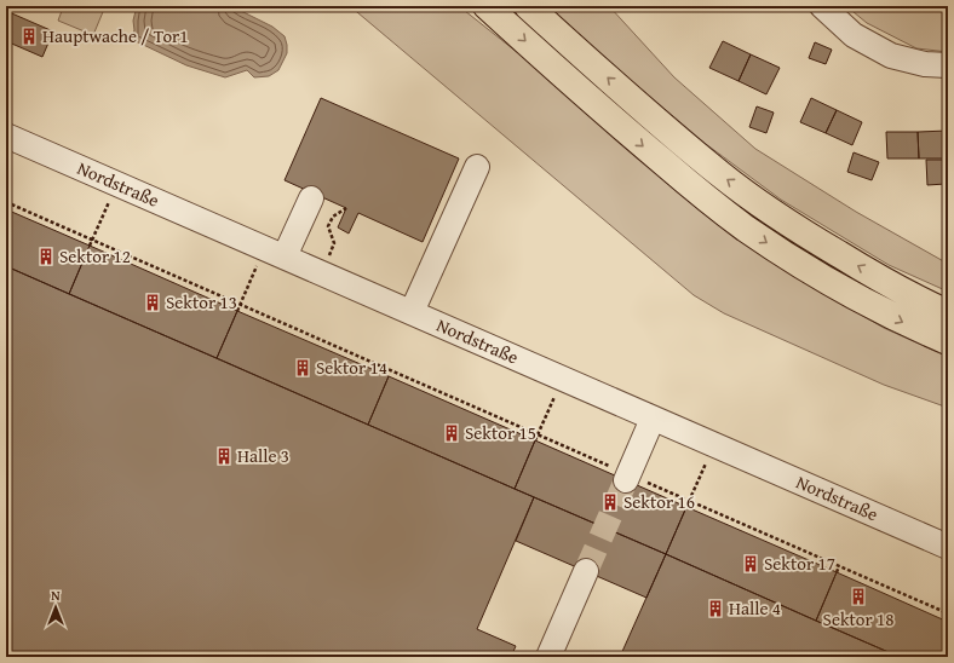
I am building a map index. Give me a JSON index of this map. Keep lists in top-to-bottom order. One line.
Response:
{"streets":{"street":["Nordstraße"]},"places":{"building":["Hauptwache / Tor1","Sektor 12","Sektor 13","Sektor 14","Sektor 15","Halle 3","Sektor 16","Sektor 17","Sektor 18","Halle 4"]},"north":"top"}
